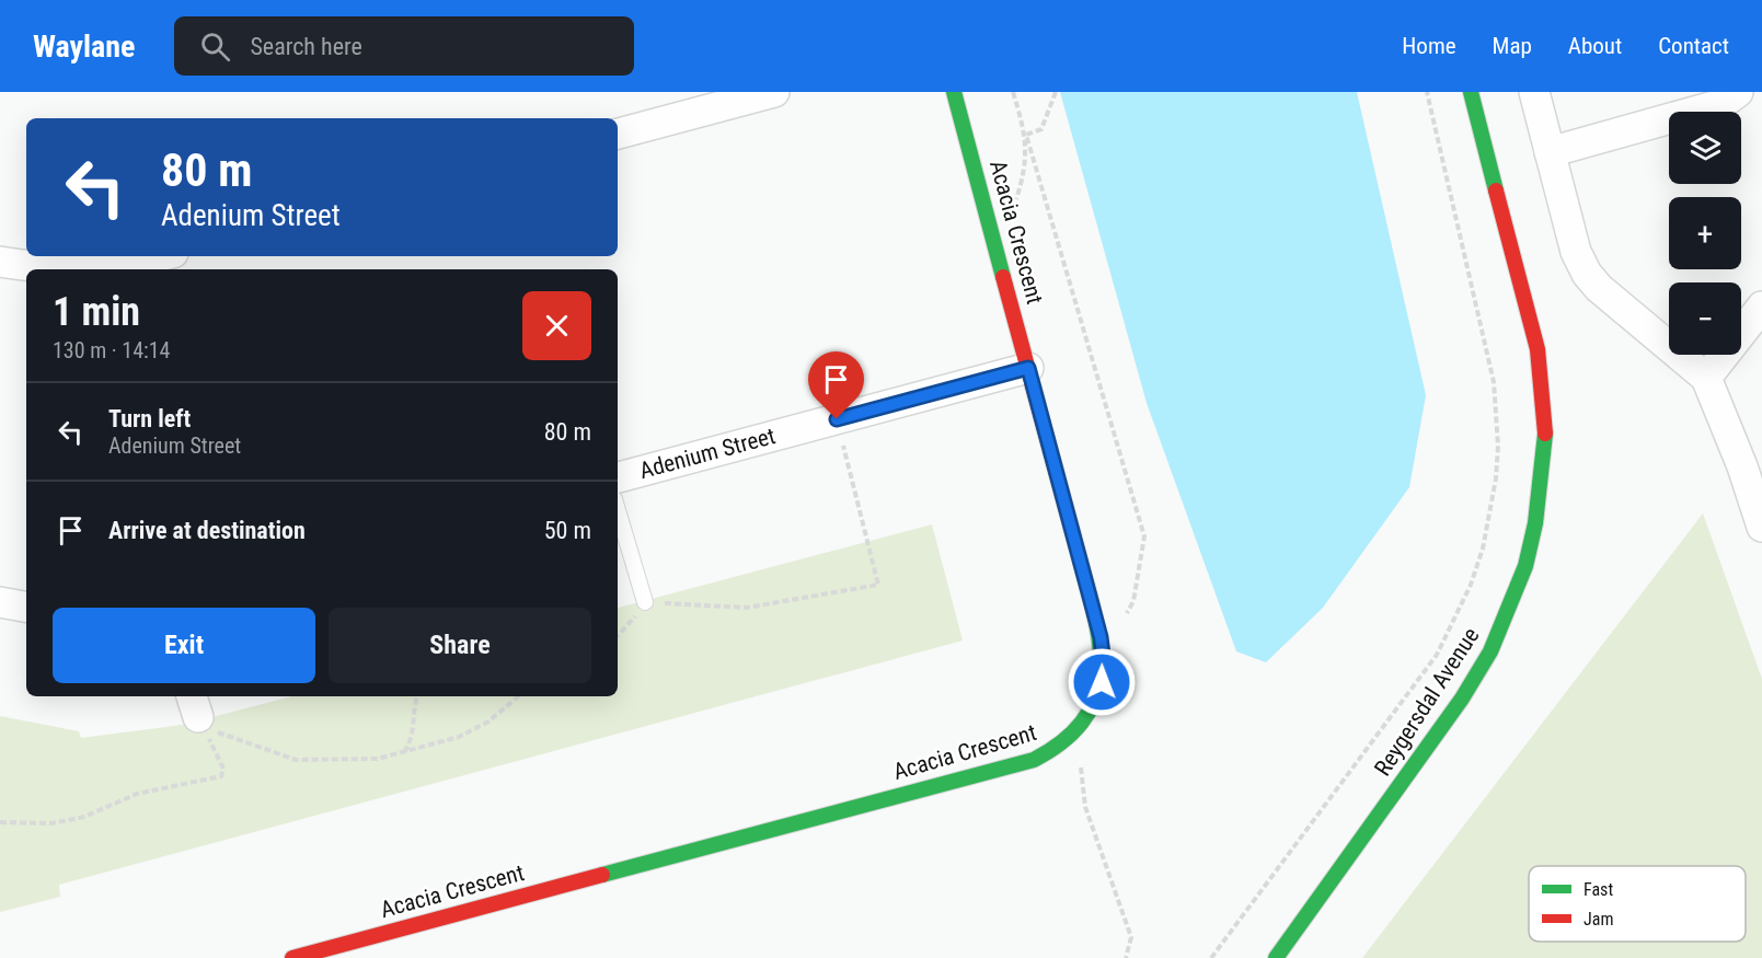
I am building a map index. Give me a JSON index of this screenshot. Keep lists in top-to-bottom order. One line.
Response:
{"streets":{"street":["Acacia Crescent","Adenium Street","Reygersdal Avenue"]},"crossings":[["Acacia Crescent","Adenium Street"]],"legend":["Fast","Jam"],"page":{"header":"Waylane","search":"Search here","nav":["Home","Map","About","Contact"],"map_buttons":["+","−"],"turn":["80 m","Adenium Street"],"heading":["1 min","130 m · 14:14"],"list":[{"name":"Turn left","note":"Adenium Street","value":"80 m"},{"name":"Arrive at destination","value":"50 m"}],"buttons":["Exit","Share"]}}
